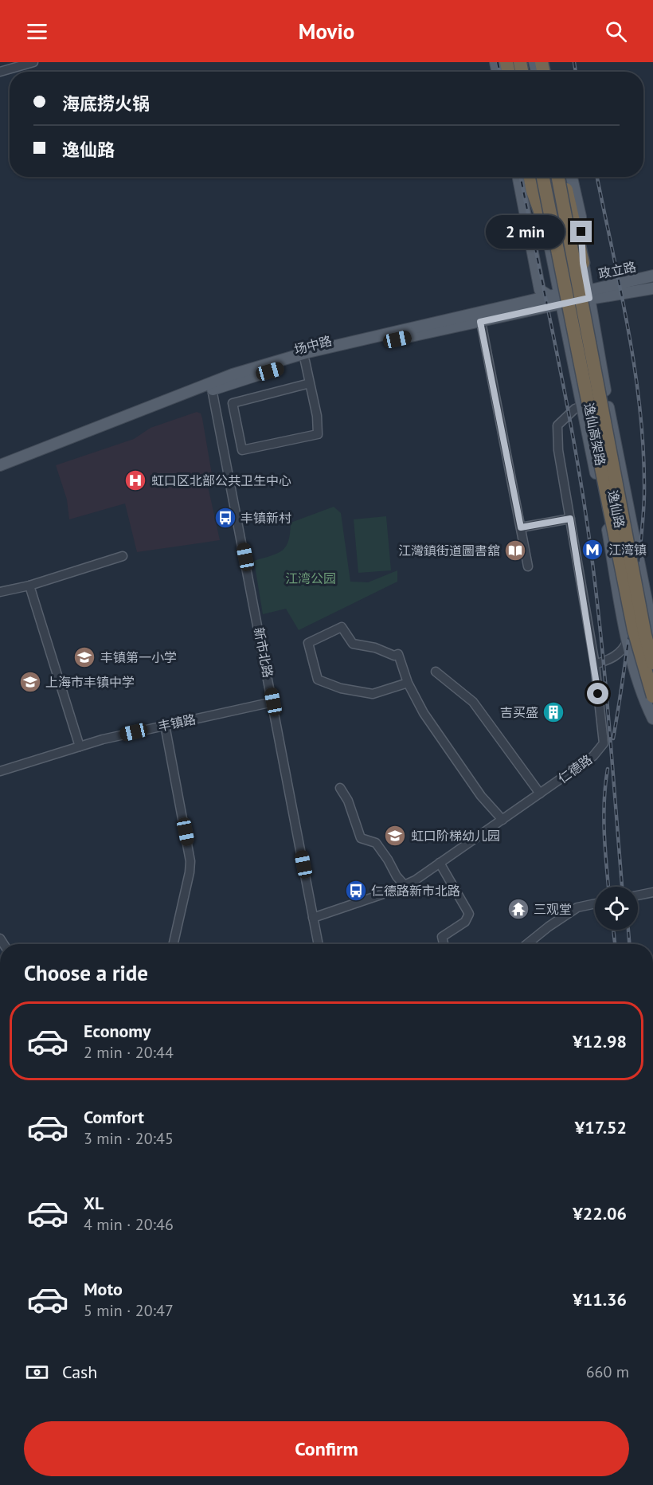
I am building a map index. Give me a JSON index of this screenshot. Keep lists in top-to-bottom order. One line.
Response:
{"streets":{"highway":["逸仙高架路"],"main road":["政立路","场中路","逸仙路"],"street":["新市北路","丰镇路","仁德路"]},"crossings":[["政立路","场中路"],["政立路","逸仙路"],["场中路","逸仙路"],["场中路","新市北路"],["逸仙路","仁德路"],["新市北路","丰镇路"],["新市北路","仁德路"]],"parks":["江湾公园"],"places":{"hospital":["虹口区北部公共卫生中心"],"bus stop":["丰镇新村","仁德路新市北路"],"metro station":["江湾镇"],"library":["江灣鎮街道圖書舘"],"school or university":["丰镇第一小学","上海市丰镇中学","虹口阶梯幼儿园"],"building":["吉买盛"],"temple":["三观堂"]},"page":{"header":"Movio","banner":["海底捞火锅","逸仙路"],"bubble":"2 min","heading":"Choose a ride","list":[{"name":"Economy","note":"2 min · 20:44","value":"¥12.98"},{"name":"Comfort","note":"3 min · 20:45","value":"¥17.52"},{"name":"XL","note":"4 min · 20:46","value":"¥22.06"},{"name":"Moto","note":"5 min · 20:47","value":"¥11.36"}],"pay":["Cash","660 m"],"buttons":"Confirm"}}
